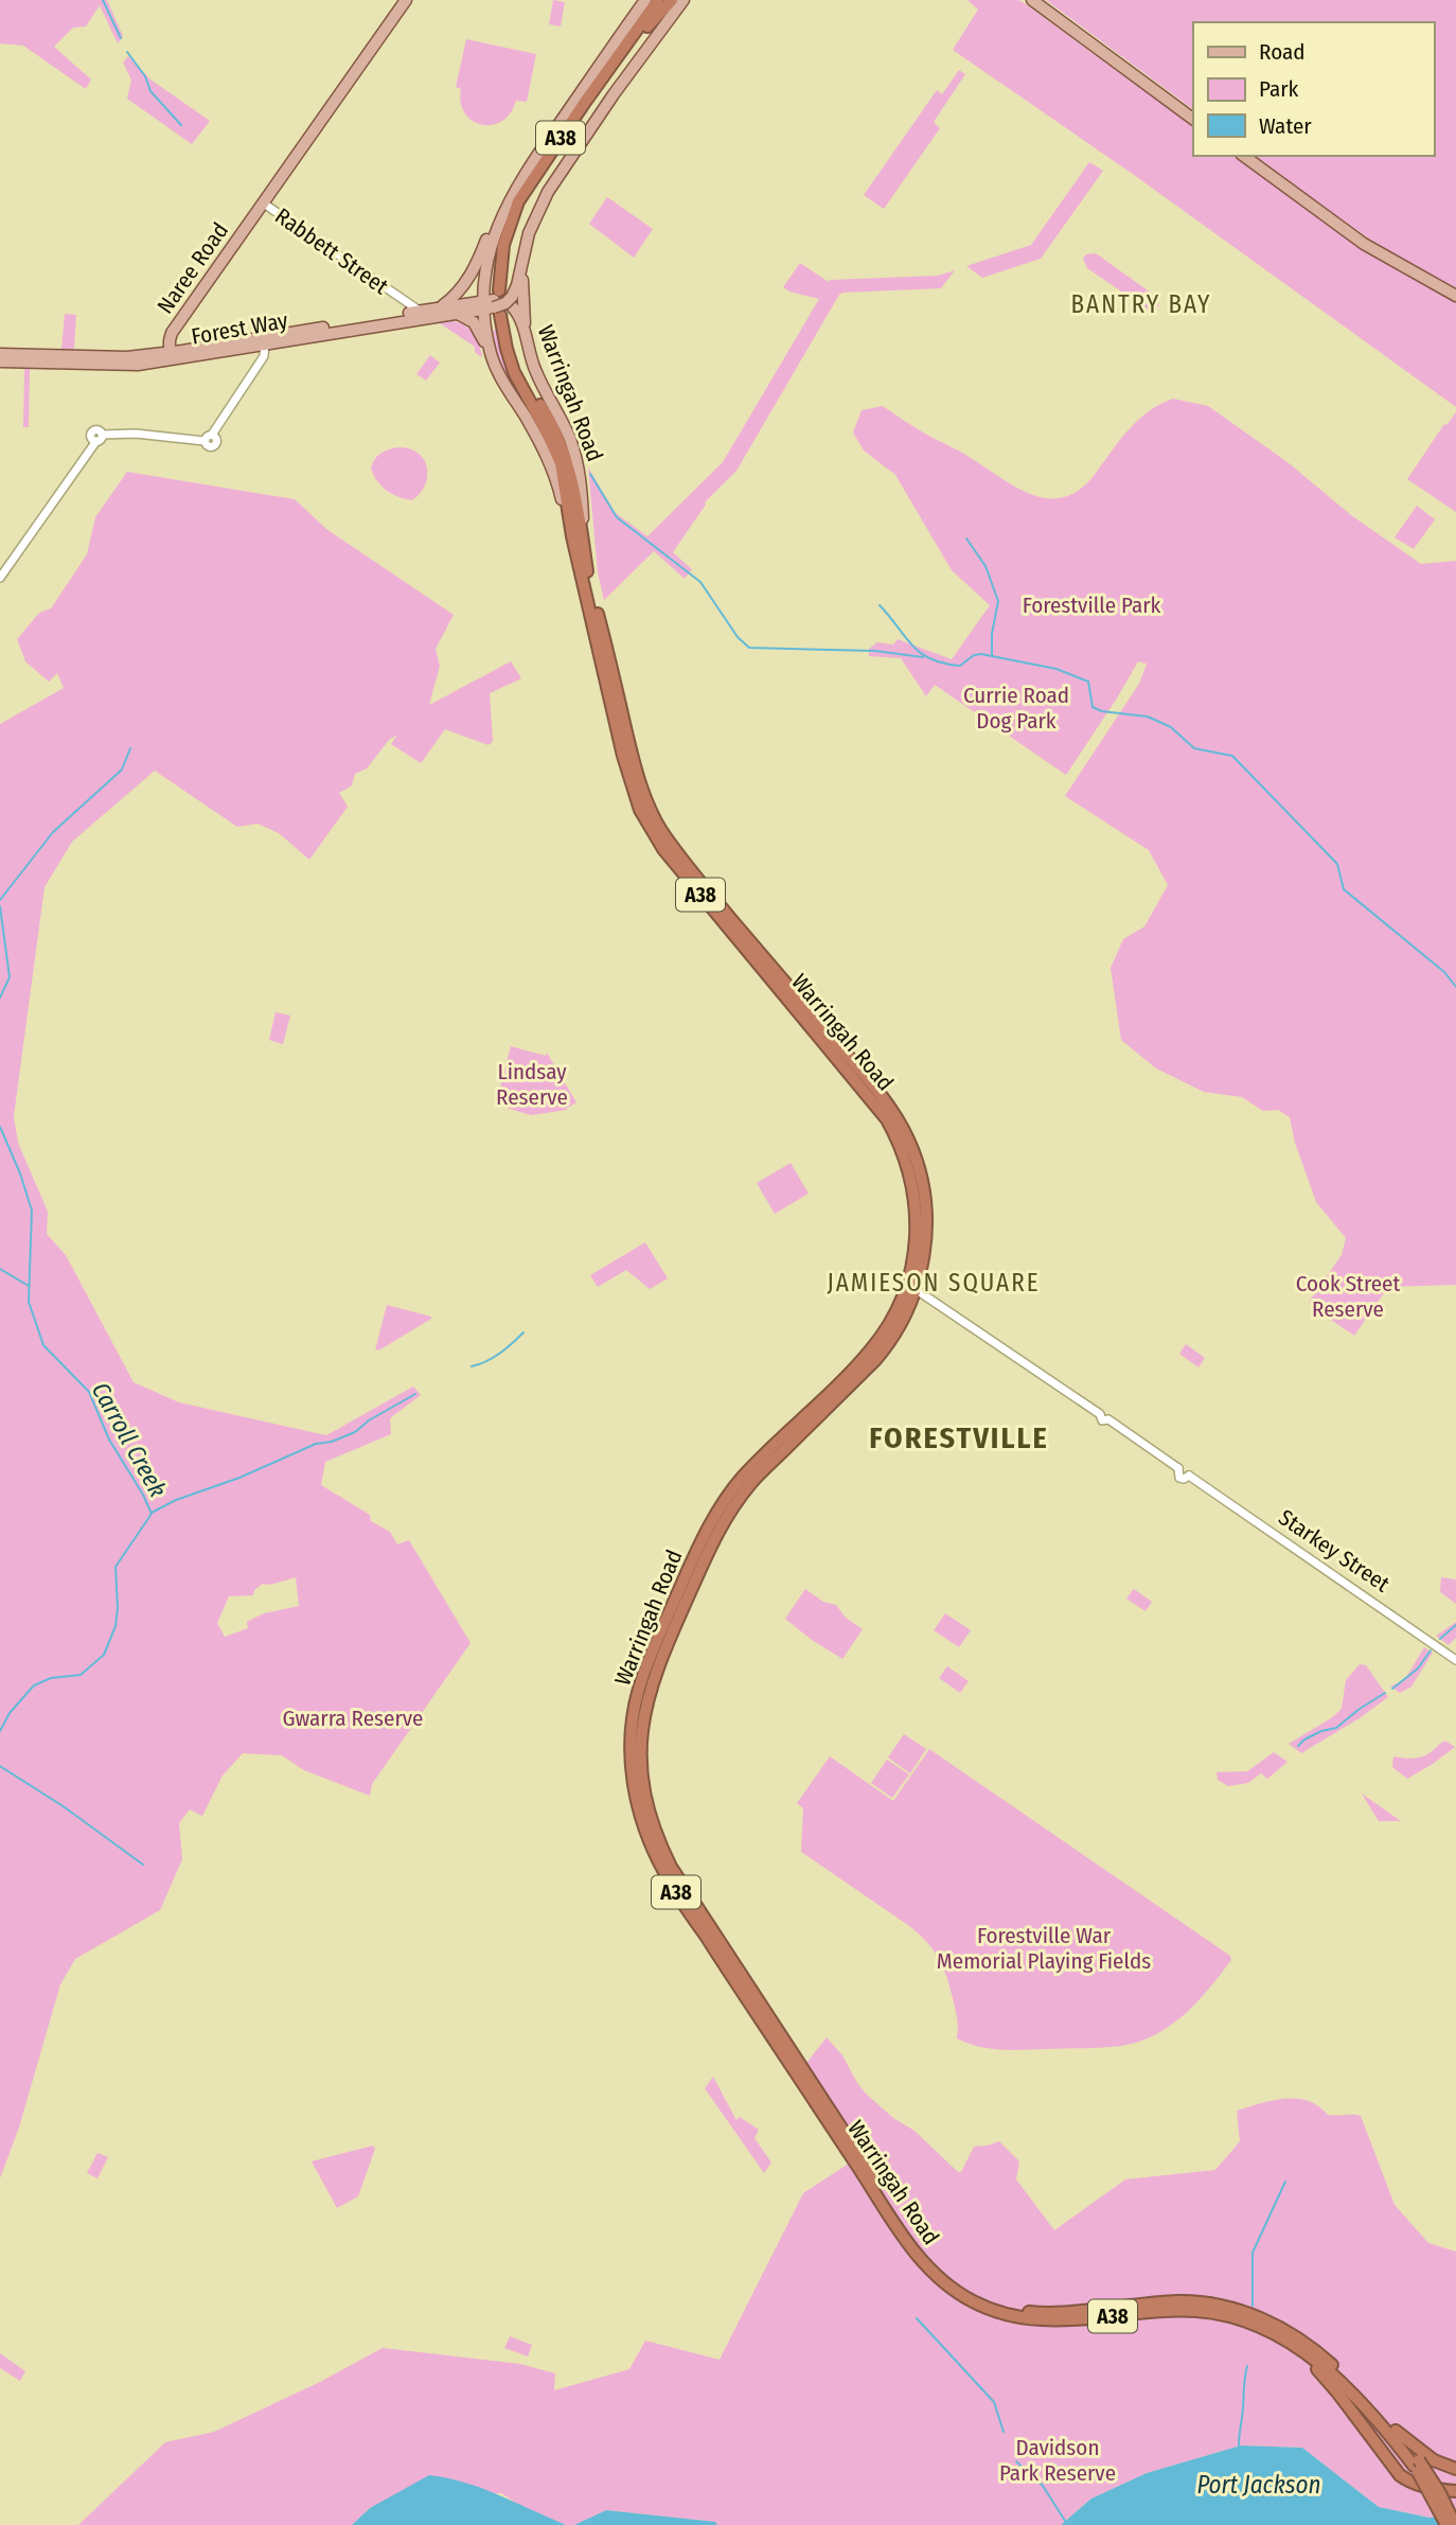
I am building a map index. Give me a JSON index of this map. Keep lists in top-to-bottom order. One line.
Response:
{"streets":{"highway":["A38","Warringah Road"],"main road":["Naree Road","Forest Way"],"street":["Rabbett Street","Starkey Street"]},"crossings":[["A38","Warringah Road"],["Rabbett Street","Naree Road"],["Rabbett Street","Forest Way"],["Naree Road","Forest Way"],["Forest Way","Warringah Road"],["Warringah Road","Starkey Street"]],"districts":["BANTRY BAY","JAMIESON SQUARE","FORESTVILLE"],"water":["Carroll Creek","Port Jackson"],"parks":["Forestville Park","Currie Road Dog Park","Lindsay Reserve","Cook Street Reserve","Gwarra Reserve","Forestville War Memorial Playing Fields","Davidson Park Reserve"],"legend":["Road","Park","Water"]}
